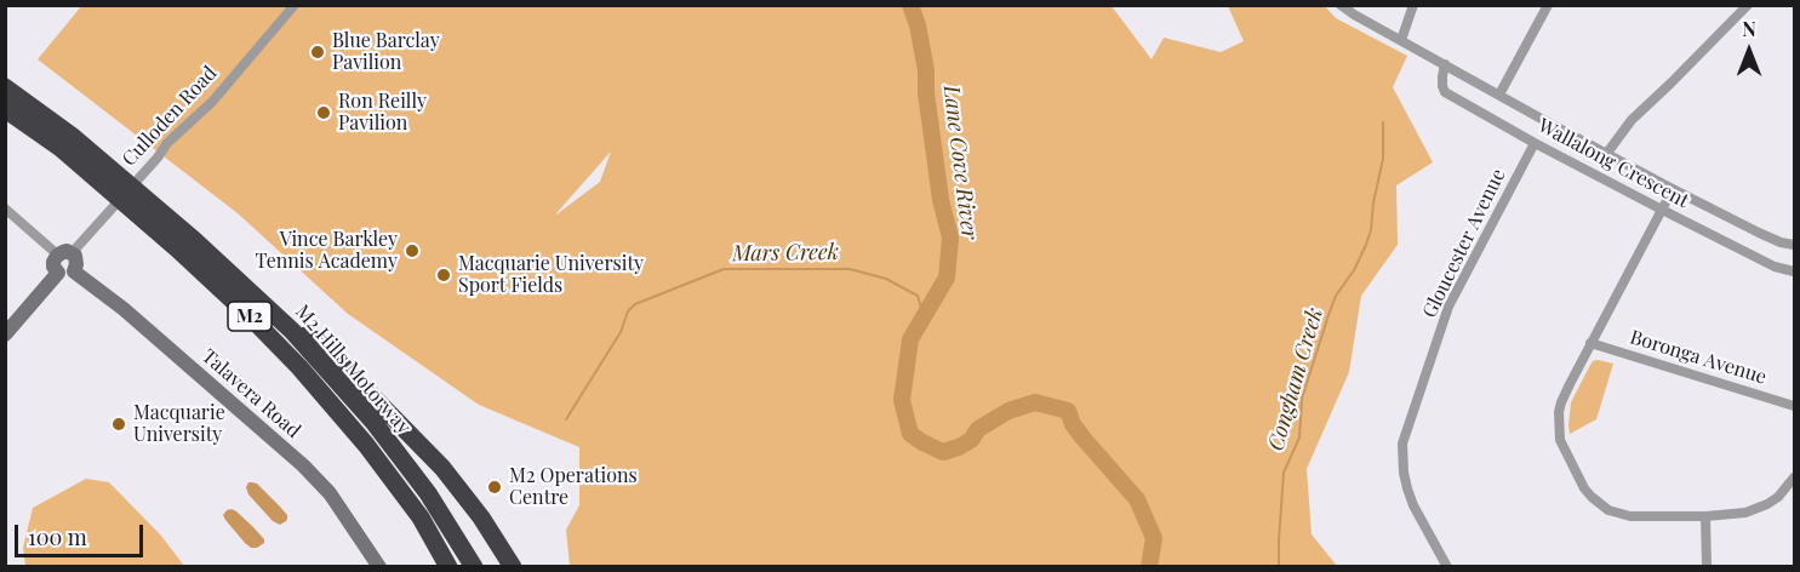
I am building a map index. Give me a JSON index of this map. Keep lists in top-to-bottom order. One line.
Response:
{"streets":{"highway":["M2","M2 Hills Motorway"],"street":["Culloden Road","Wallalong Crescent","Gloucester Avenue","Boronga Avenue","Talavera Road"]},"crossings":[["Wallalong Crescent","Gloucester Avenue"],["Wallalong Crescent","Boronga Avenue"],["M2","M2 Hills Motorway"]],"water":["Lane Cove River","Mars Creek","Congham Creek"],"places":["Blue Barclay Pavilion","Ron Reilly Pavilion","Vince Barkley Tennis Academy","Macquarie University Sport Fields","Macquarie University","M2 Operations Centre"],"scale_bar":"100 m","north":"top"}
